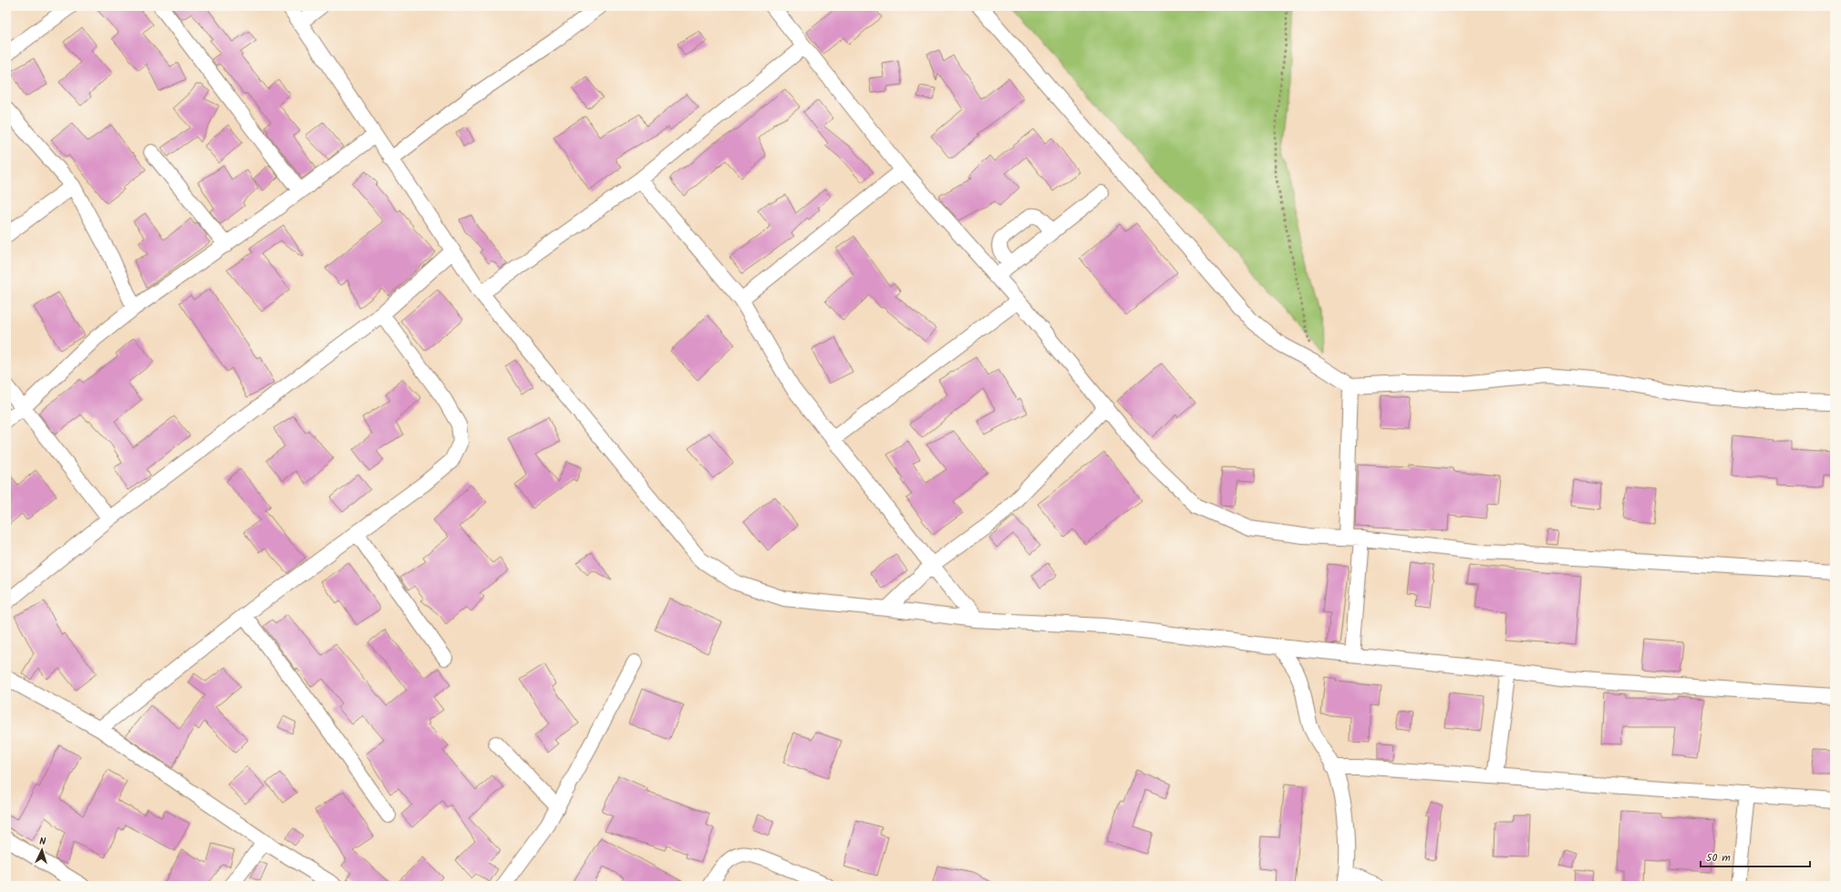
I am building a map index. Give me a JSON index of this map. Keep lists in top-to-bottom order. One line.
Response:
{"scale_bar":"50 m","north":"top"}
